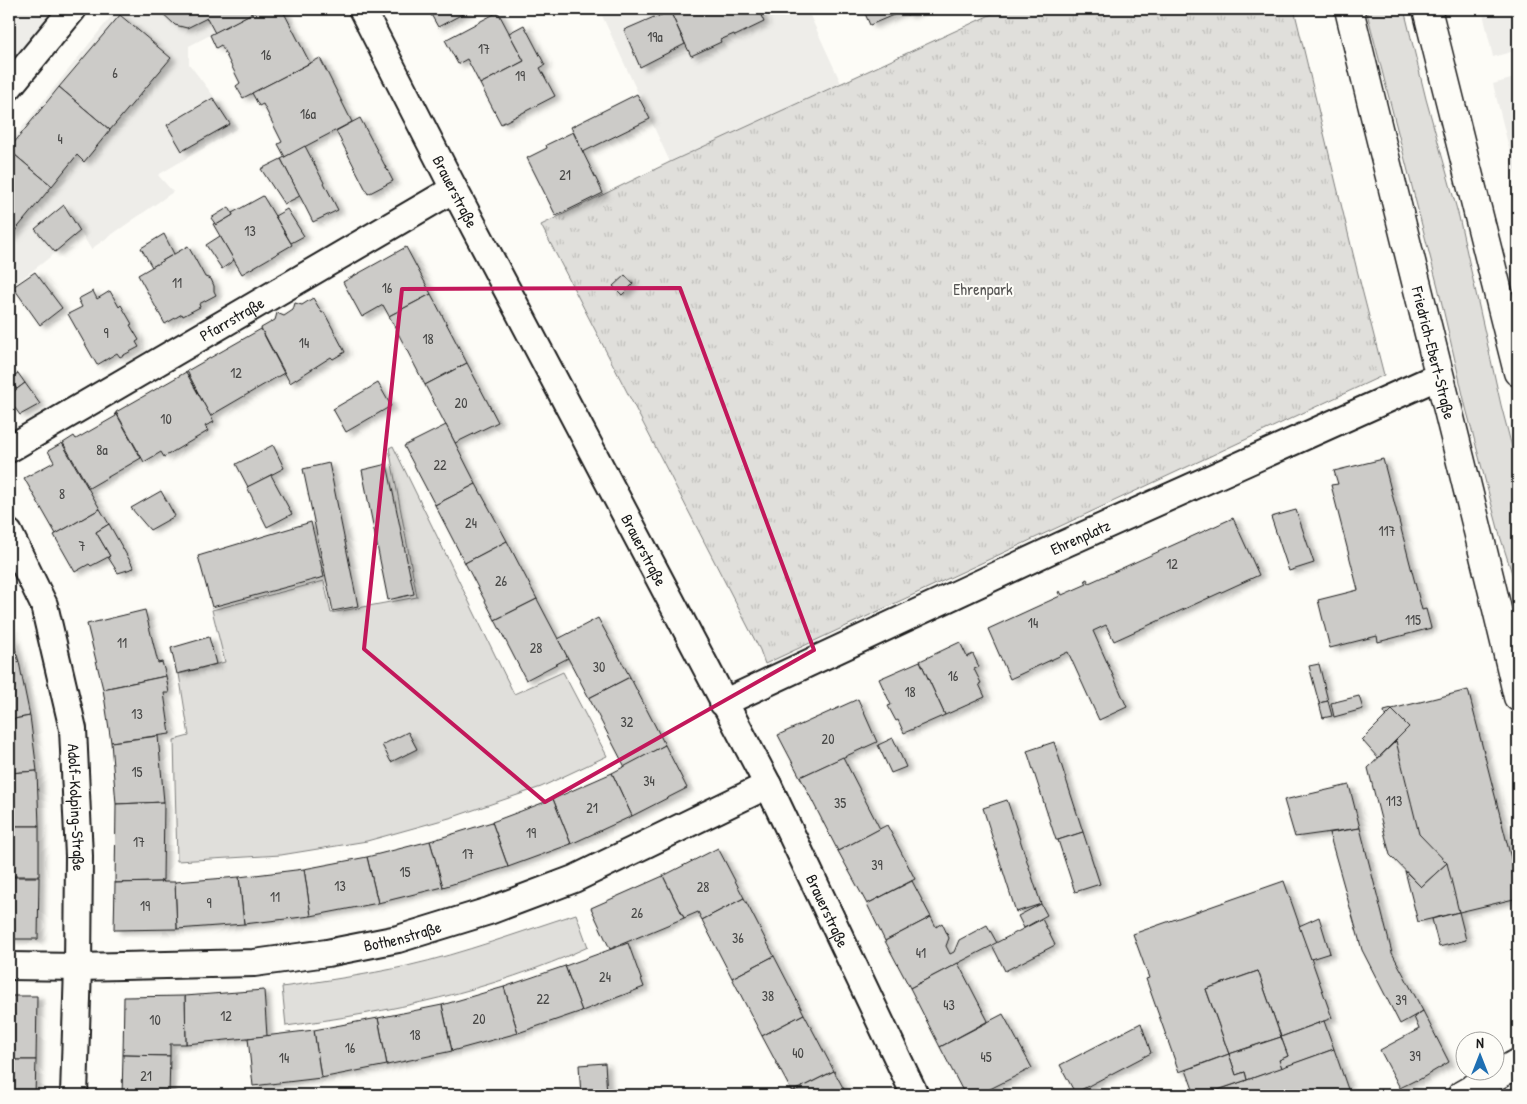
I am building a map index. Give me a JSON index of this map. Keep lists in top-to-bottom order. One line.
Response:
{"streets":{"main road":["Friedrich-Ebert-Straße"],"street":["Brauerstraße","Pfarrstraße","Ehrenplatz","Adolf-Kolping-Straße","Bothenstraße"]},"crossings":[["Brauerstraße","Pfarrstraße"],["Brauerstraße","Ehrenplatz"],["Brauerstraße","Bothenstraße"],["Friedrich-Ebert-Straße","Ehrenplatz"],["Adolf-Kolping-Straße","Bothenstraße"]],"parks":["Ehrenpark"],"house_numbers":["19a","17","16","6","19","16a","4","21","13","11","16","9","18","14","12","20","10","8a","22","8","24","117","7","12","26","115","14","11","28","30","16","18","13","32","20","15","34","113","35","21","19","17","17","39","15","13","28","11","9","19","26","36","41","24","38","22","39","43","12","20","10","18","16","40","39","45","14","21"],"north":"top"}
